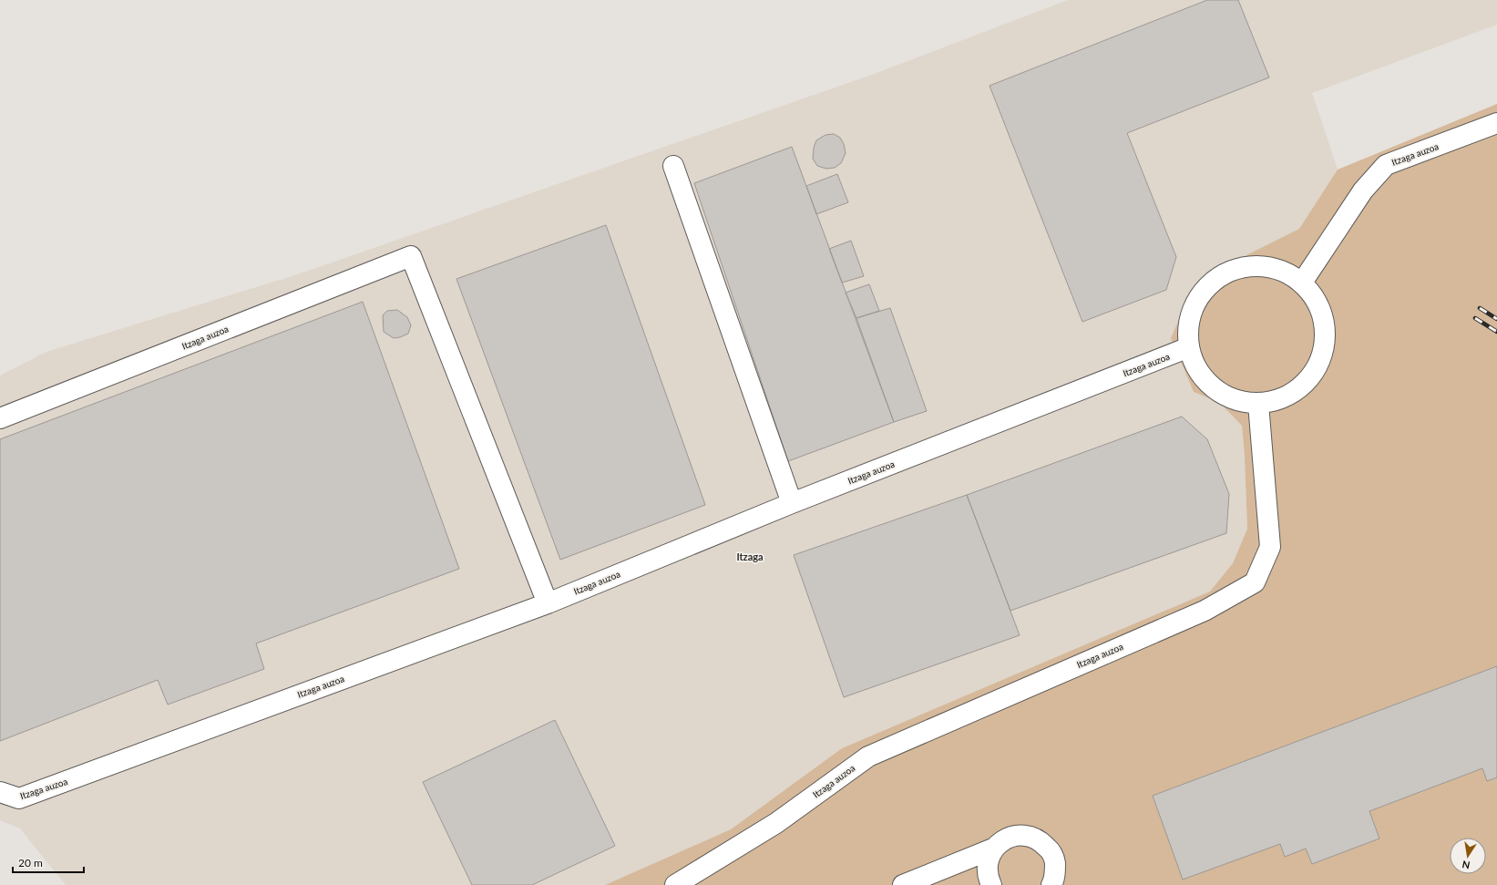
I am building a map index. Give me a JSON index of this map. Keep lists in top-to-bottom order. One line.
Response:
{"streets":{"street":["Itzaga auzoa"]},"districts":["Itzaga"],"scale_bar":"20 m","north":"bottom"}
